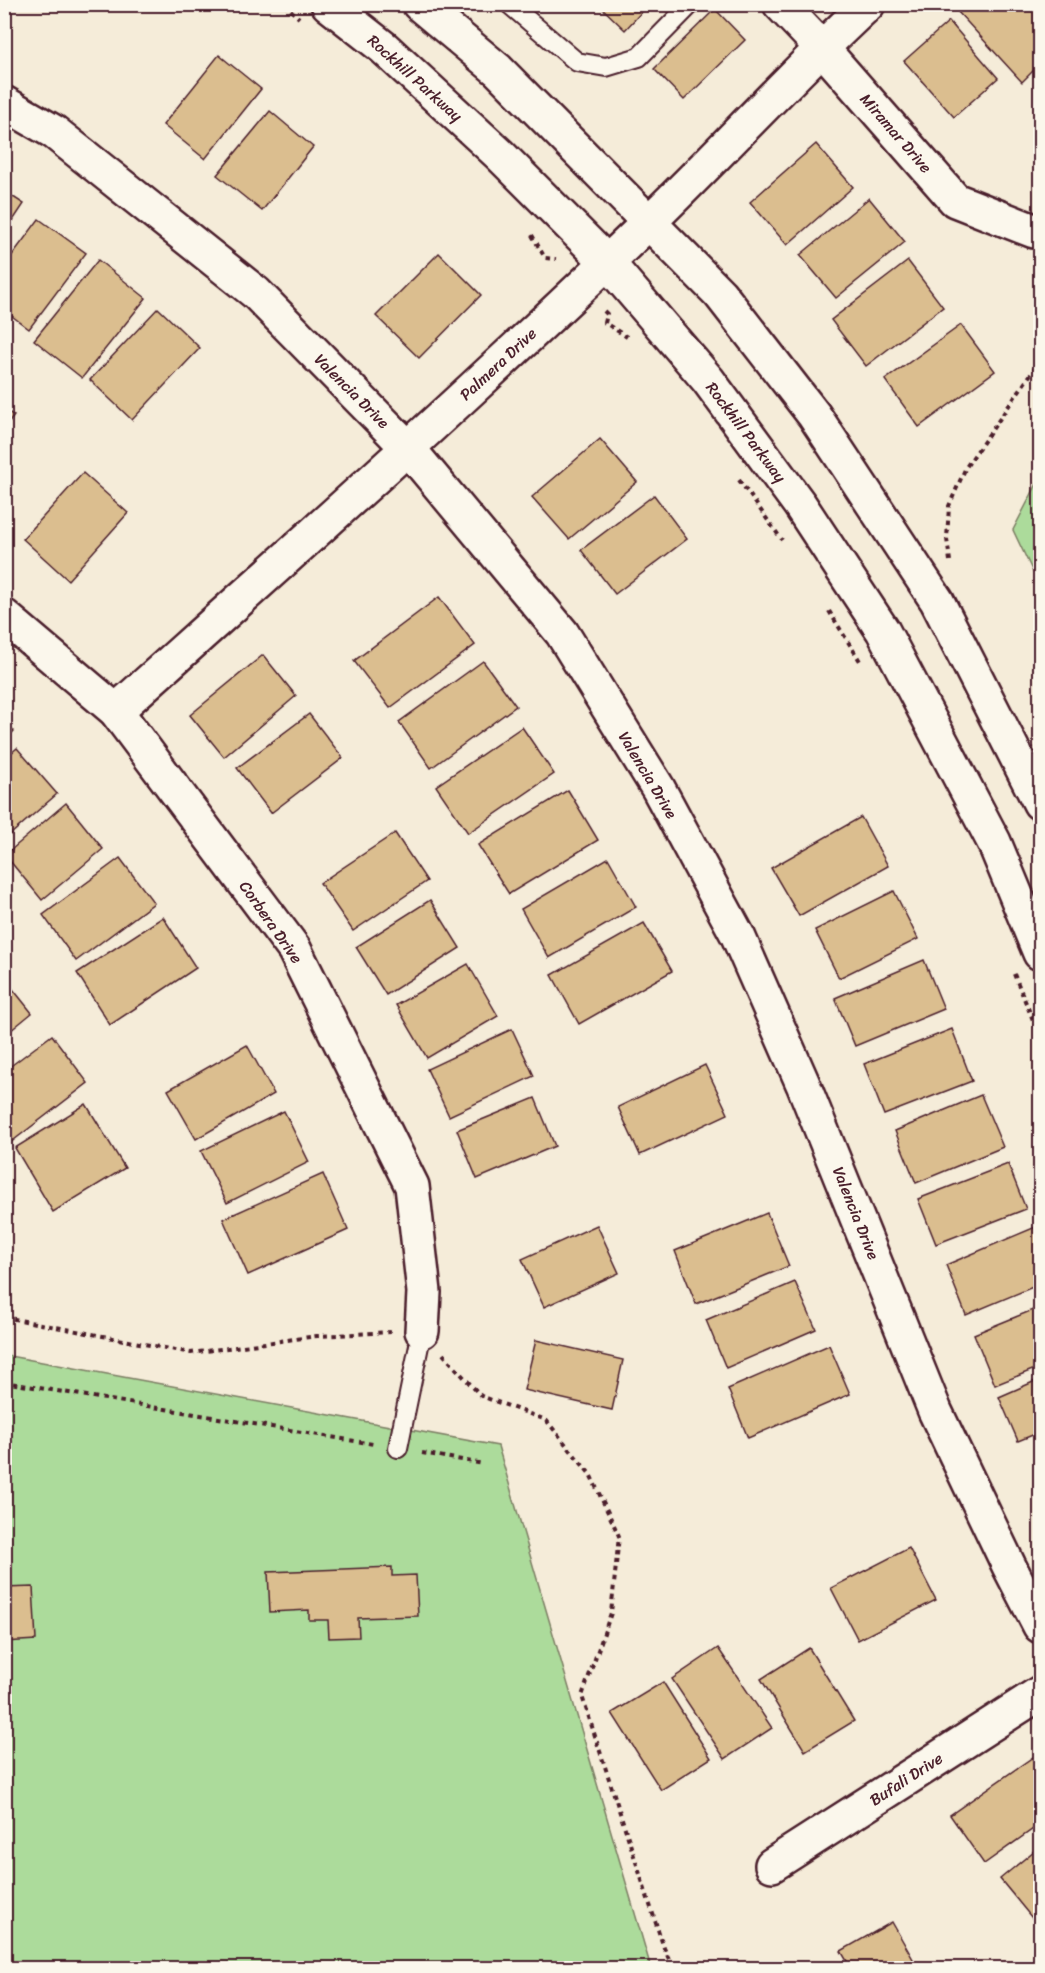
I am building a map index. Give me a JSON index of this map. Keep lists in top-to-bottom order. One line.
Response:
{"streets":{"street":["Rockhill Parkway","Miramar Drive","Palmera Drive","Valencia Drive","Corbera Drive","Bufali Drive"]},"crossings":[["Rockhill Parkway","Palmera Drive"],["Miramar Drive","Palmera Drive"],["Palmera Drive","Valencia Drive"],["Palmera Drive","Corbera Drive"]]}
